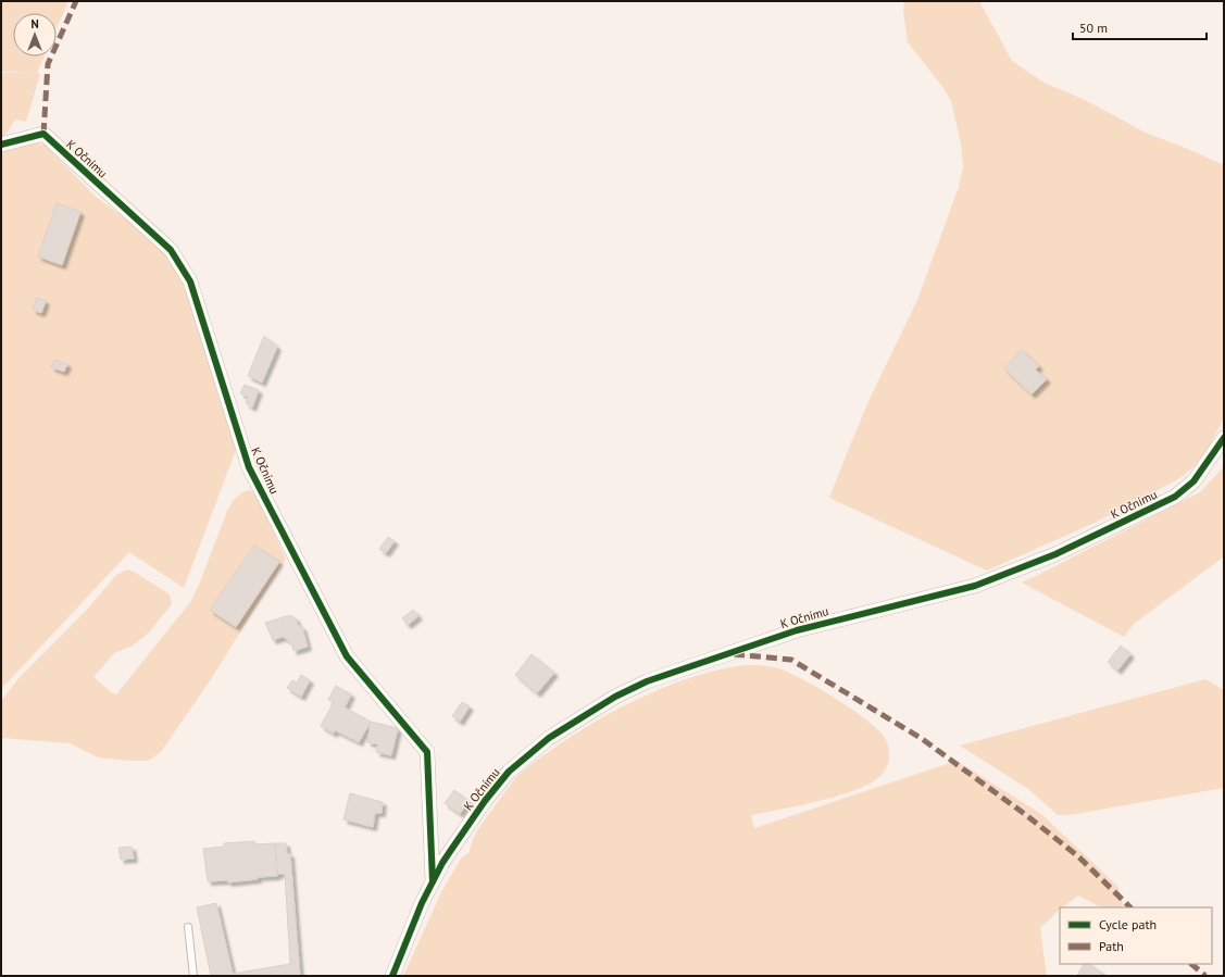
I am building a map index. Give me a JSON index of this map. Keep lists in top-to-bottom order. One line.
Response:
{"streets":{"street":["K Očnímu"]},"legend":["Cycle path","Path"],"scale_bar":"50 m","north":"top"}
